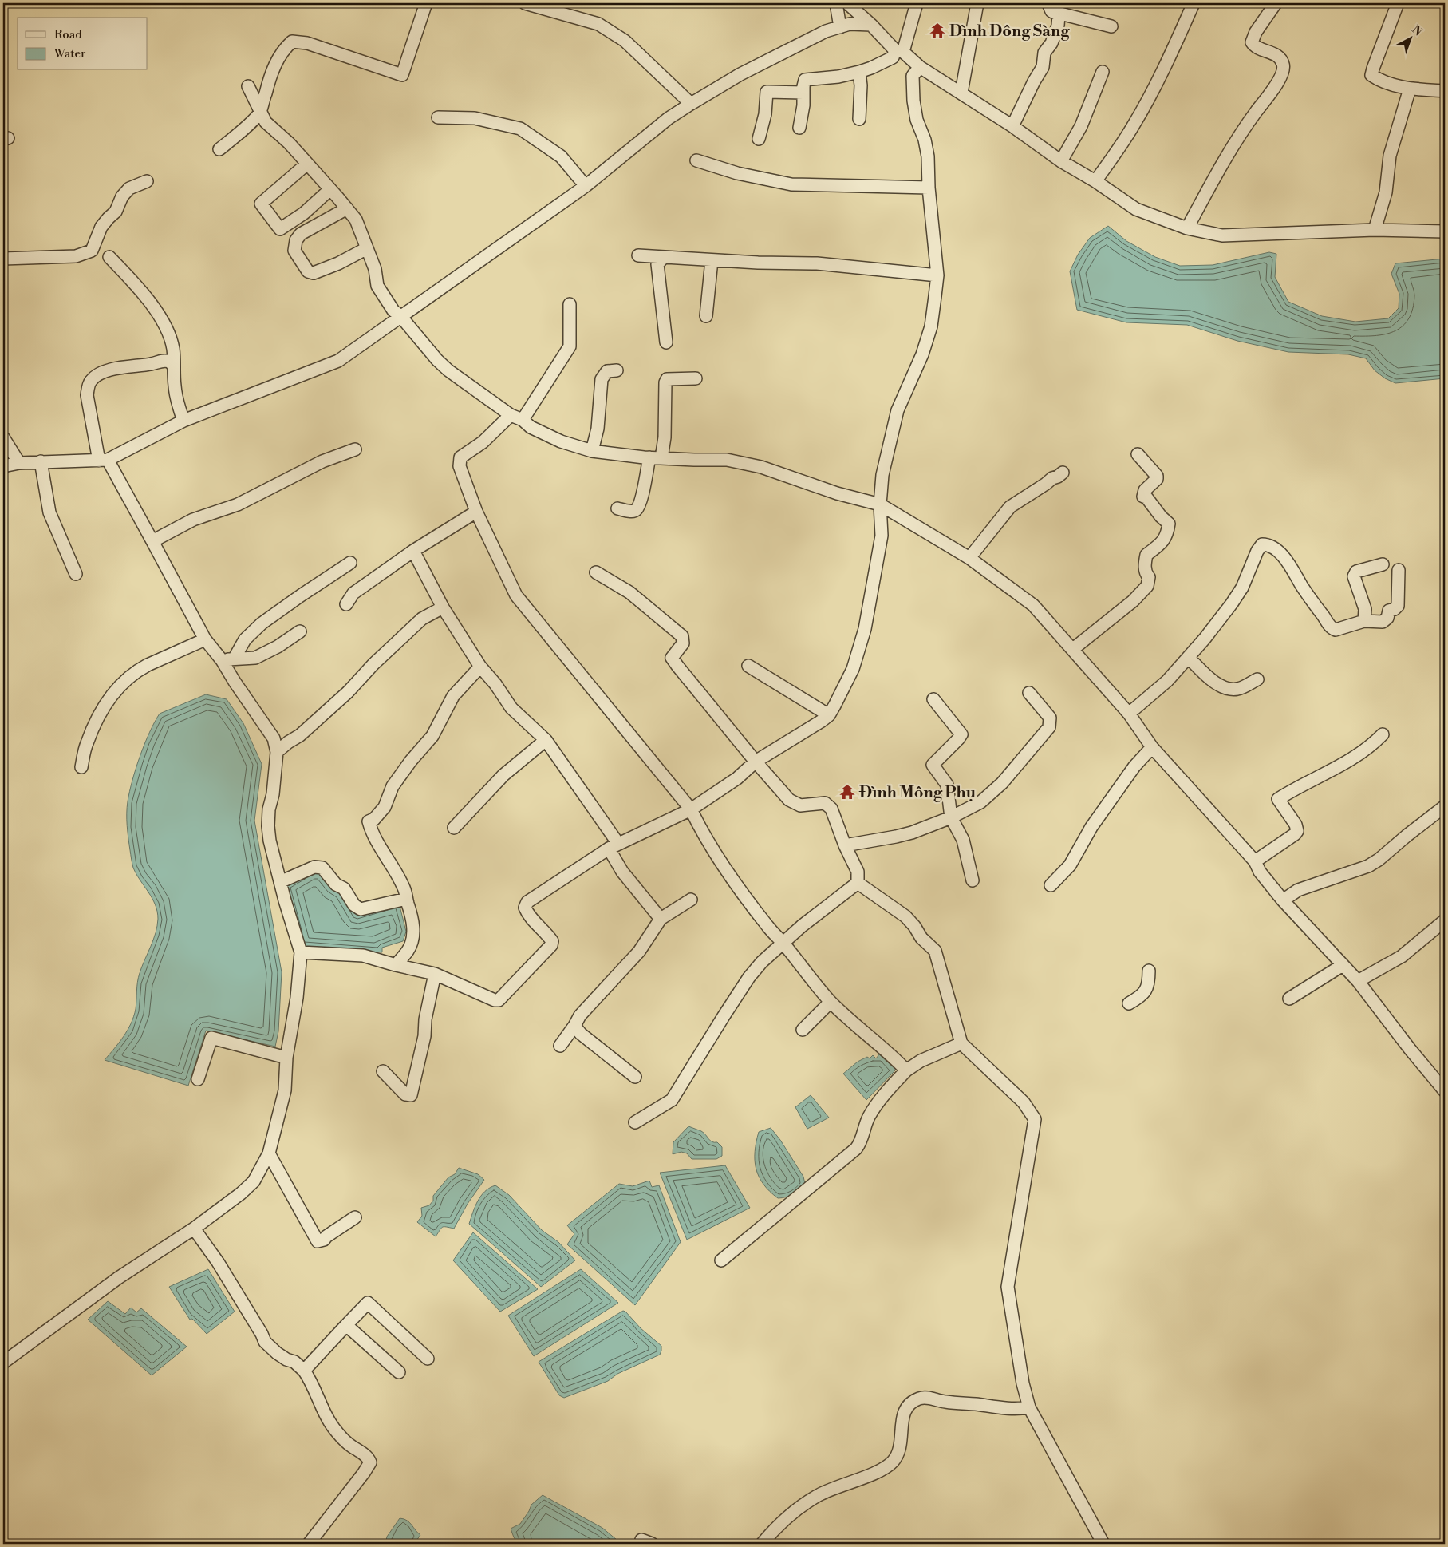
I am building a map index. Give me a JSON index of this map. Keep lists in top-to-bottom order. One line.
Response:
{"places":{"temple":["Đình Đông Sàng","Đình Mông Phụ"]},"legend":["Road","Water"],"north":"top right"}
